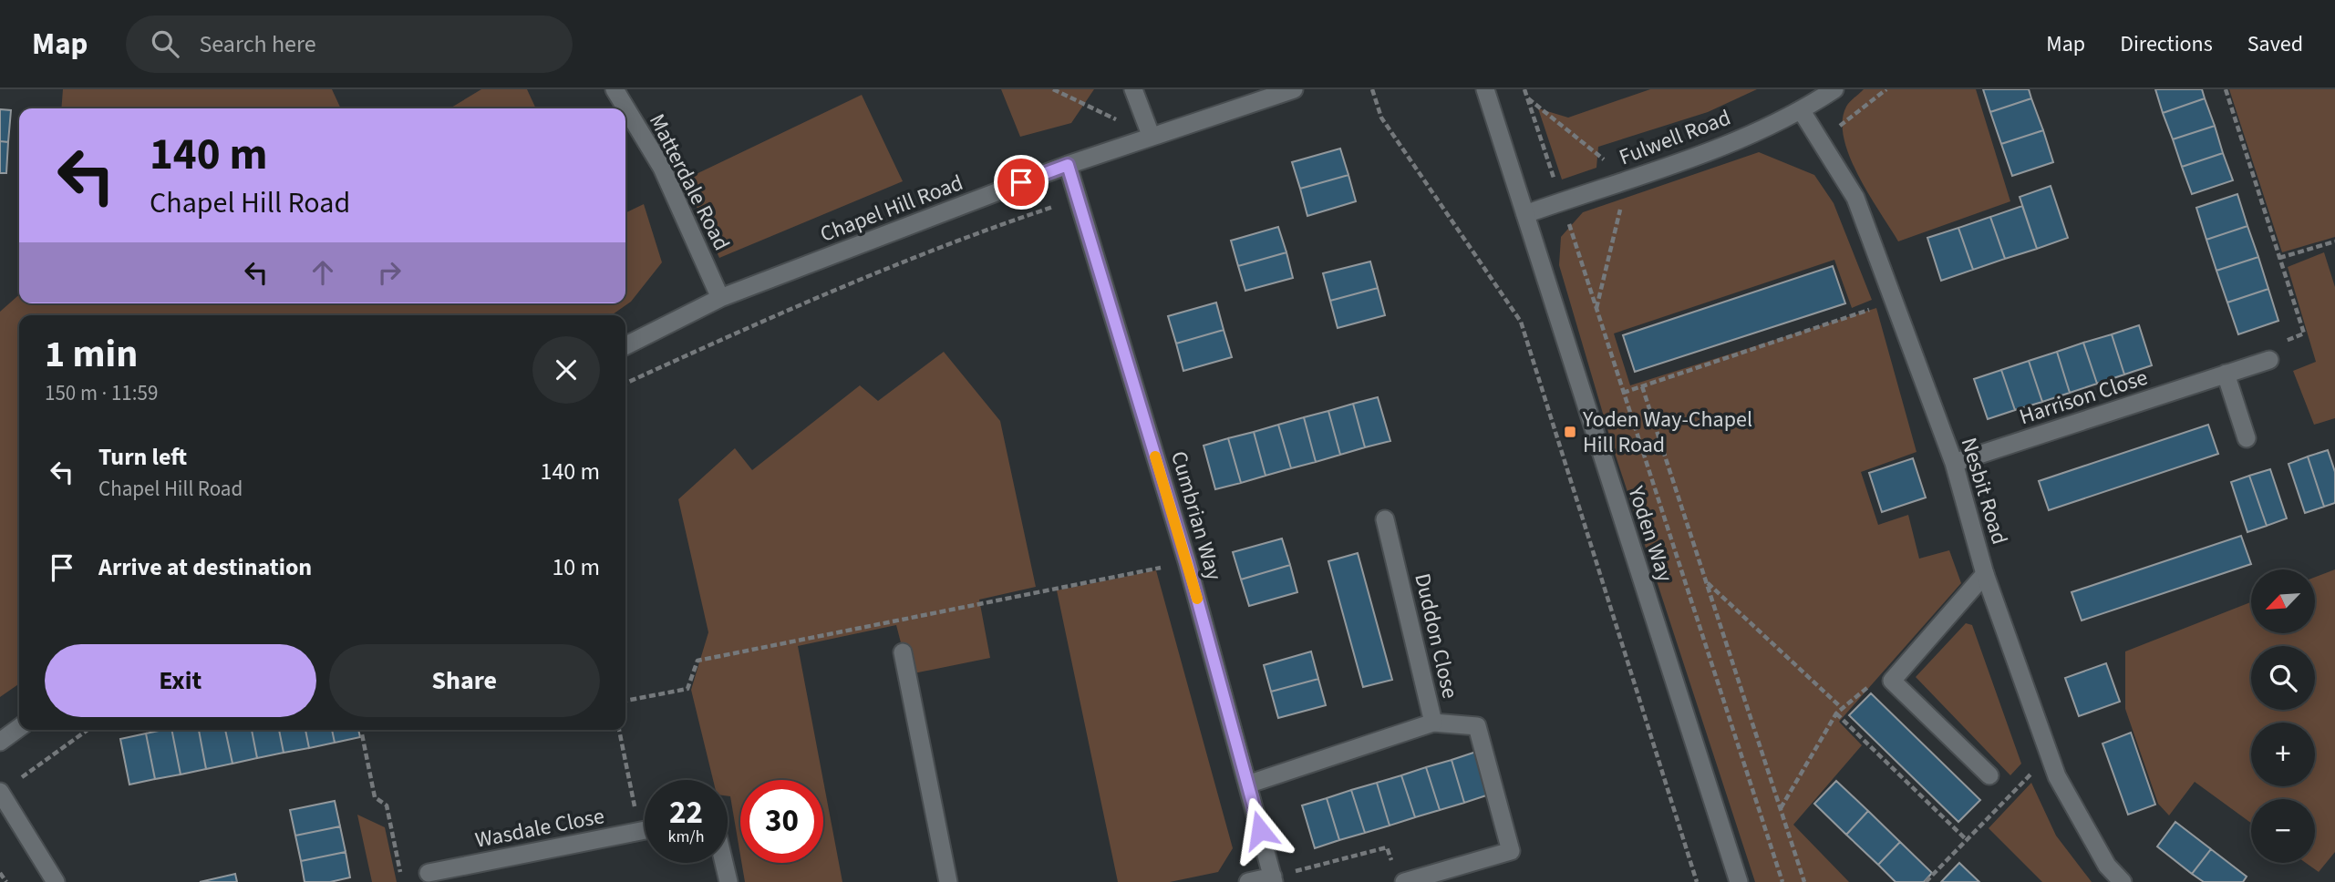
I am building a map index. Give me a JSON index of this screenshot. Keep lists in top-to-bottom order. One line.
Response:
{"streets":{"street":["Fulwell Road","Matterdale Road","Chapel Hill Road","Harrison Close","Nesbit Road","Cumbrian Way","Yoden Way","Duddon Close","Wasdale Close"]},"crossings":[["Fulwell Road","Nesbit Road"],["Fulwell Road","Yoden Way"],["Matterdale Road","Chapel Hill Road"],["Chapel Hill Road","Cumbrian Way"],["Harrison Close","Nesbit Road"],["Cumbrian Way","Duddon Close"]],"places":{"transit":["Yoden Way-Chapel Hill Road"]},"north":"bottom left","page":{"header":"Map","search":"Search here","nav":["Map","Directions","Saved"],"turn":["140 m","Chapel Hill Road"],"heading":["1 min","150 m · 11:59"],"list":[{"name":"Turn left","note":"Chapel Hill Road","value":"140 m"},{"name":"Arrive at destination","value":"10 m"}],"map_buttons":["+","−"],"buttons":["Exit","Share"],"speed":"22 km/h","limit":"30"}}
